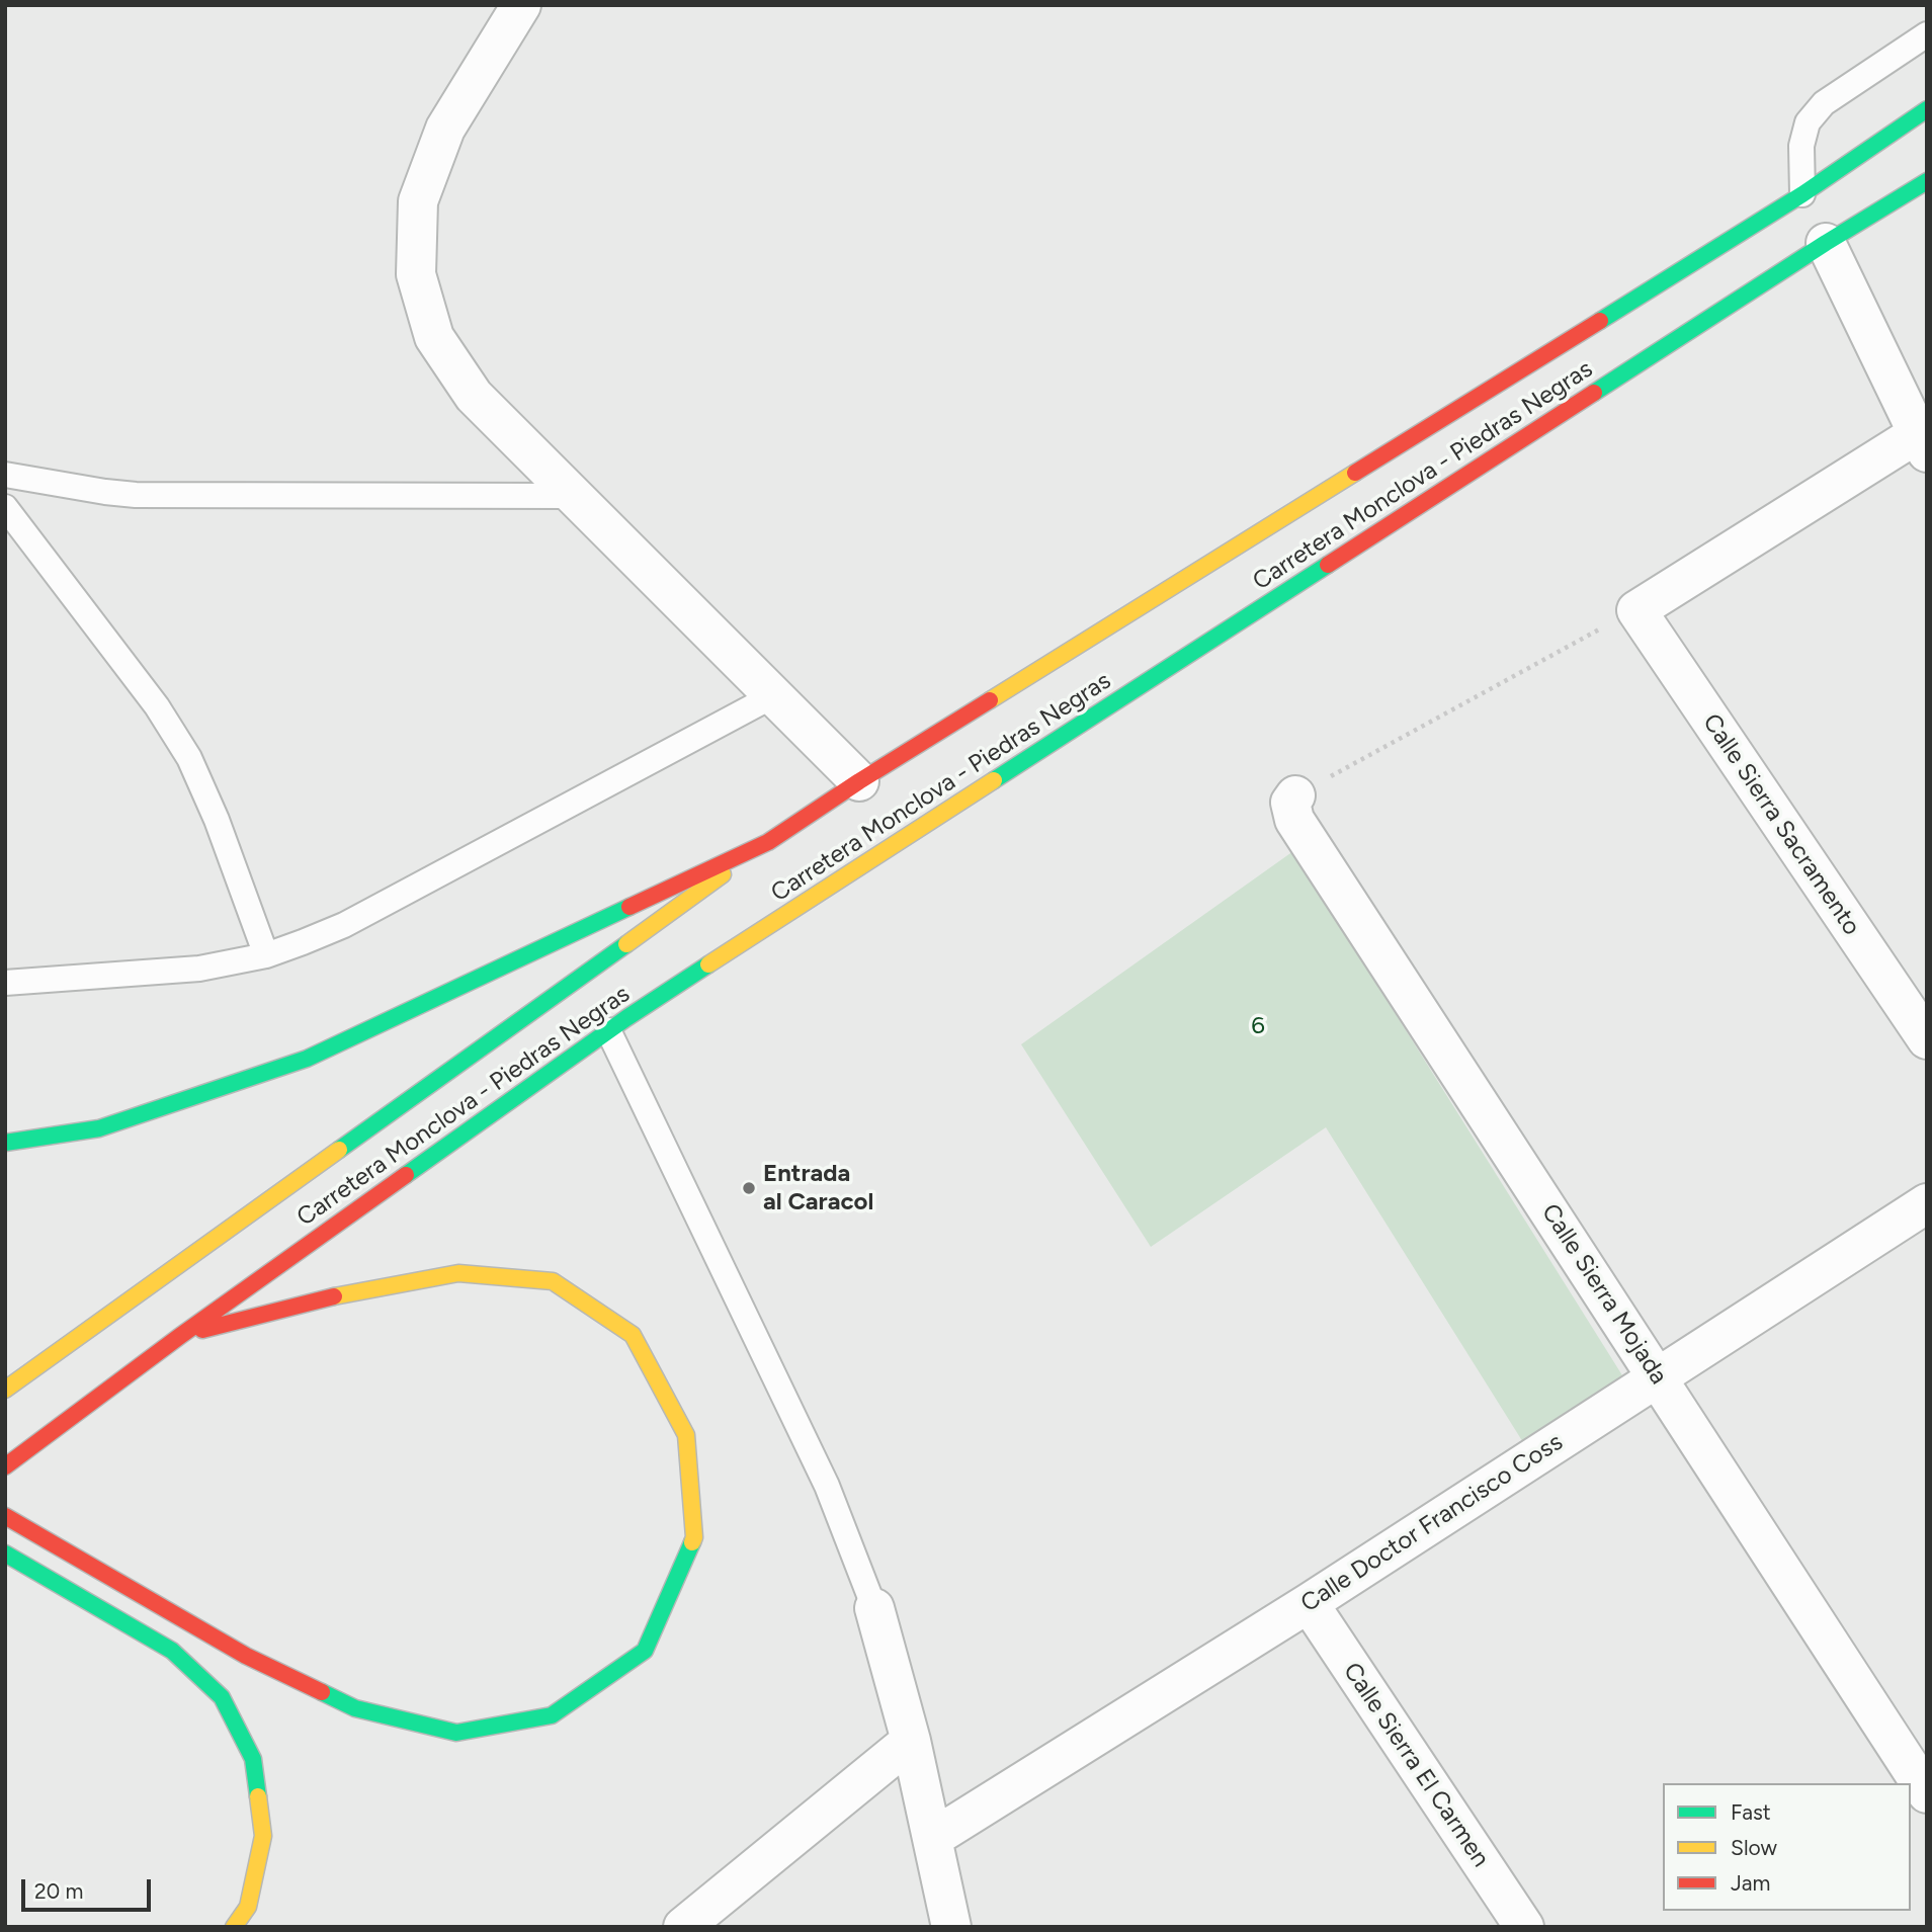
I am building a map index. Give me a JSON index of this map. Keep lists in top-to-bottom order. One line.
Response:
{"streets":{"main road":["Carretera Monclova - Piedras Negras"],"street":["Calle Sierra Sacramento","Calle Sierra Mojada","Calle Doctor Francisco Coss","Calle Sierra El Carmen"]},"crossings":[["Calle Sierra Mojada","Calle Doctor Francisco Coss"],["Calle Doctor Francisco Coss","Calle Sierra El Carmen"]],"parks":["6"],"places":["Entrada al Caracol"],"legend":["Fast","Slow","Jam"],"scale_bar":"20 m"}
